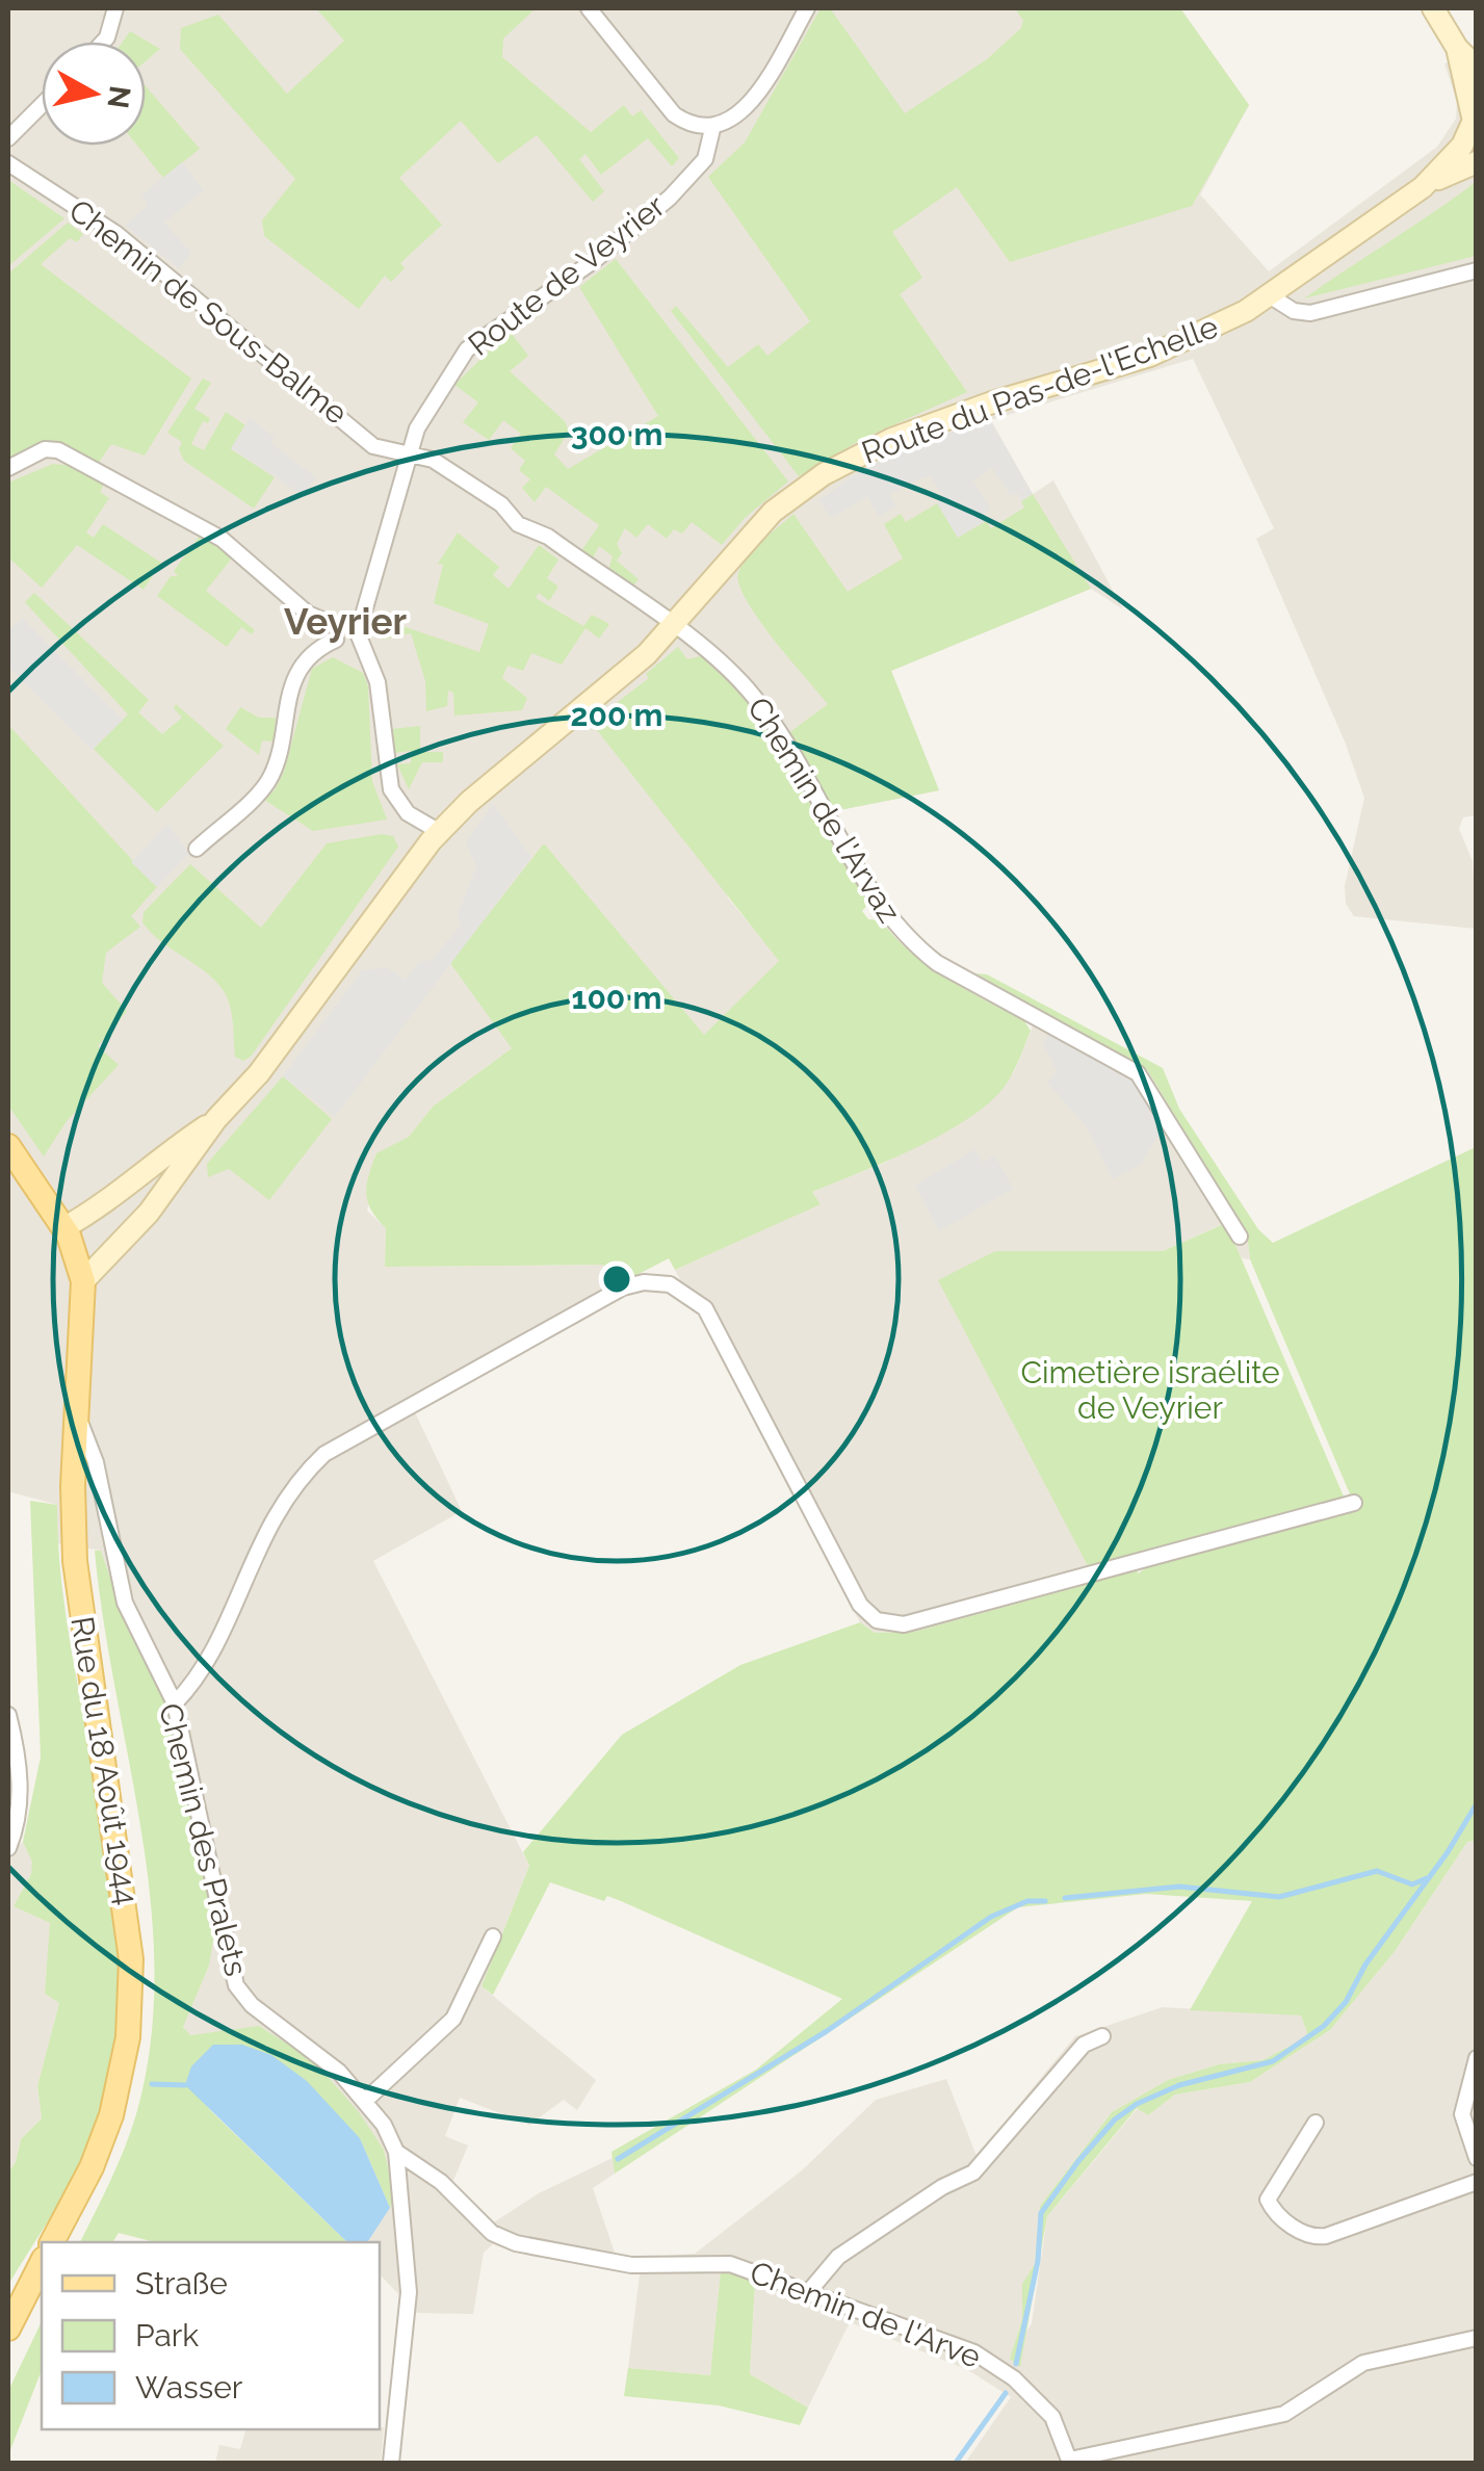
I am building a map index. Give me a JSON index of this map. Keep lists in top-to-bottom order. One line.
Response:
{"streets":{"main road":["Route du Pas-de-l'Echelle","Rue du 18 Août 1944"],"street":["Route de Veyrier","Chemin de Sous-Balme","Chemin de l'Arvaz","Chemin des Pralets","Chemin de l'Arve"]},"crossings":[["Route de Veyrier","Chemin de Sous-Balme"],["Chemin de Sous-Balme","Route du Pas-de-l'Echelle"],["Chemin de Sous-Balme","Chemin de l'Arvaz"],["Route du Pas-de-l'Echelle","Chemin de l'Arvaz"],["Route du Pas-de-l'Echelle","Rue du 18 Août 1944"],["Rue du 18 Août 1944","Chemin des Pralets"],["Chemin des Pralets","Chemin de l'Arve"]],"districts":["Veyrier"],"parks":["Cimetière israélite de Veyrier"],"legend":["Straße","Park","Wasser"],"north":"right","rings":["300 m","200 m","100 m"]}
